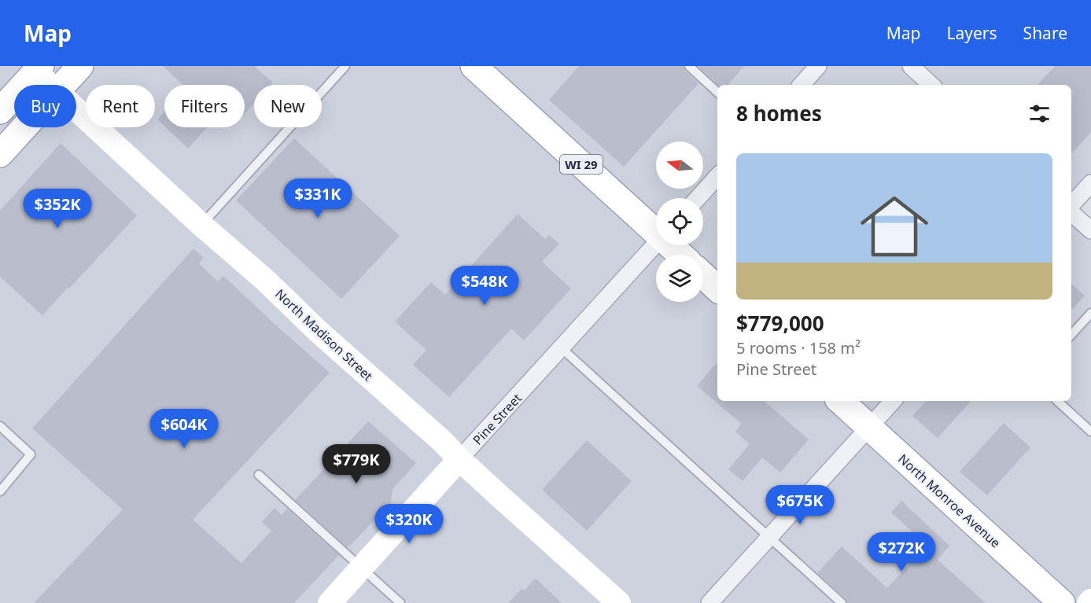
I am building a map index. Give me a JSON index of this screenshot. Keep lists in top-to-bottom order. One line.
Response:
{"streets":{"main road":["WI 29","North Madison Street","Pine Street","North Monroe Avenue"]},"crossings":[["North Madison Street","Pine Street"]],"north":"left","page":{"header":"Map","nav":["Map","Layers","Share"],"chip":["Buy","Rent","Filters","New"],"heading":"8 homes","list":[{"name":"$779,000","note":"5 rooms · 158 m² · Pine Street"}],"price":["$331K","$352K","$548K","$604K","$779K","$675K","$320K","$272K"]}}
